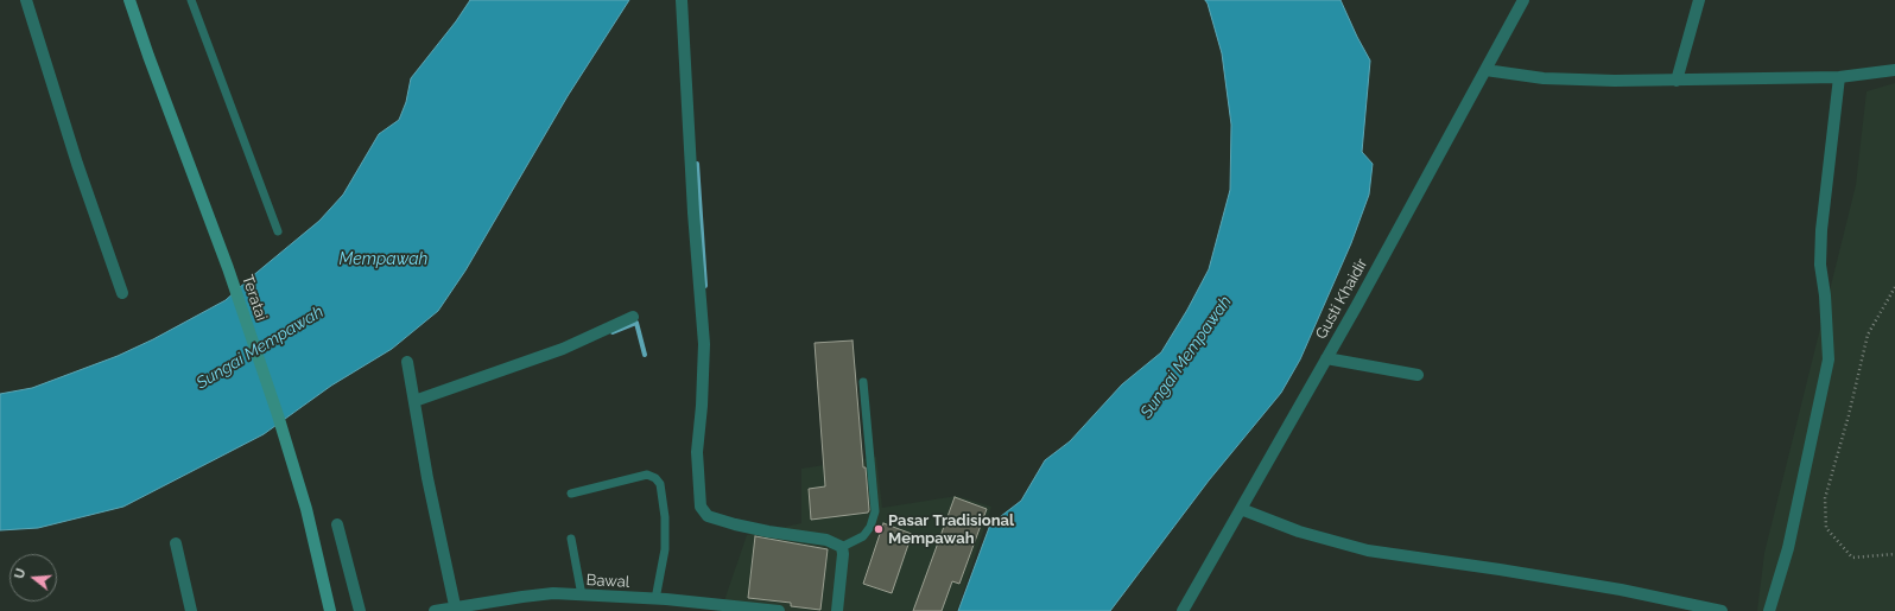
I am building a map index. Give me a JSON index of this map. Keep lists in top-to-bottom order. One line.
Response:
{"streets":{"main road":["Teratai"],"street":["Gusti Khaidir","Bawal"]},"water":["Mempawah","Sungai Mempawah"],"places":["Pasar Tradisional Mempawah"],"north":"left"}
